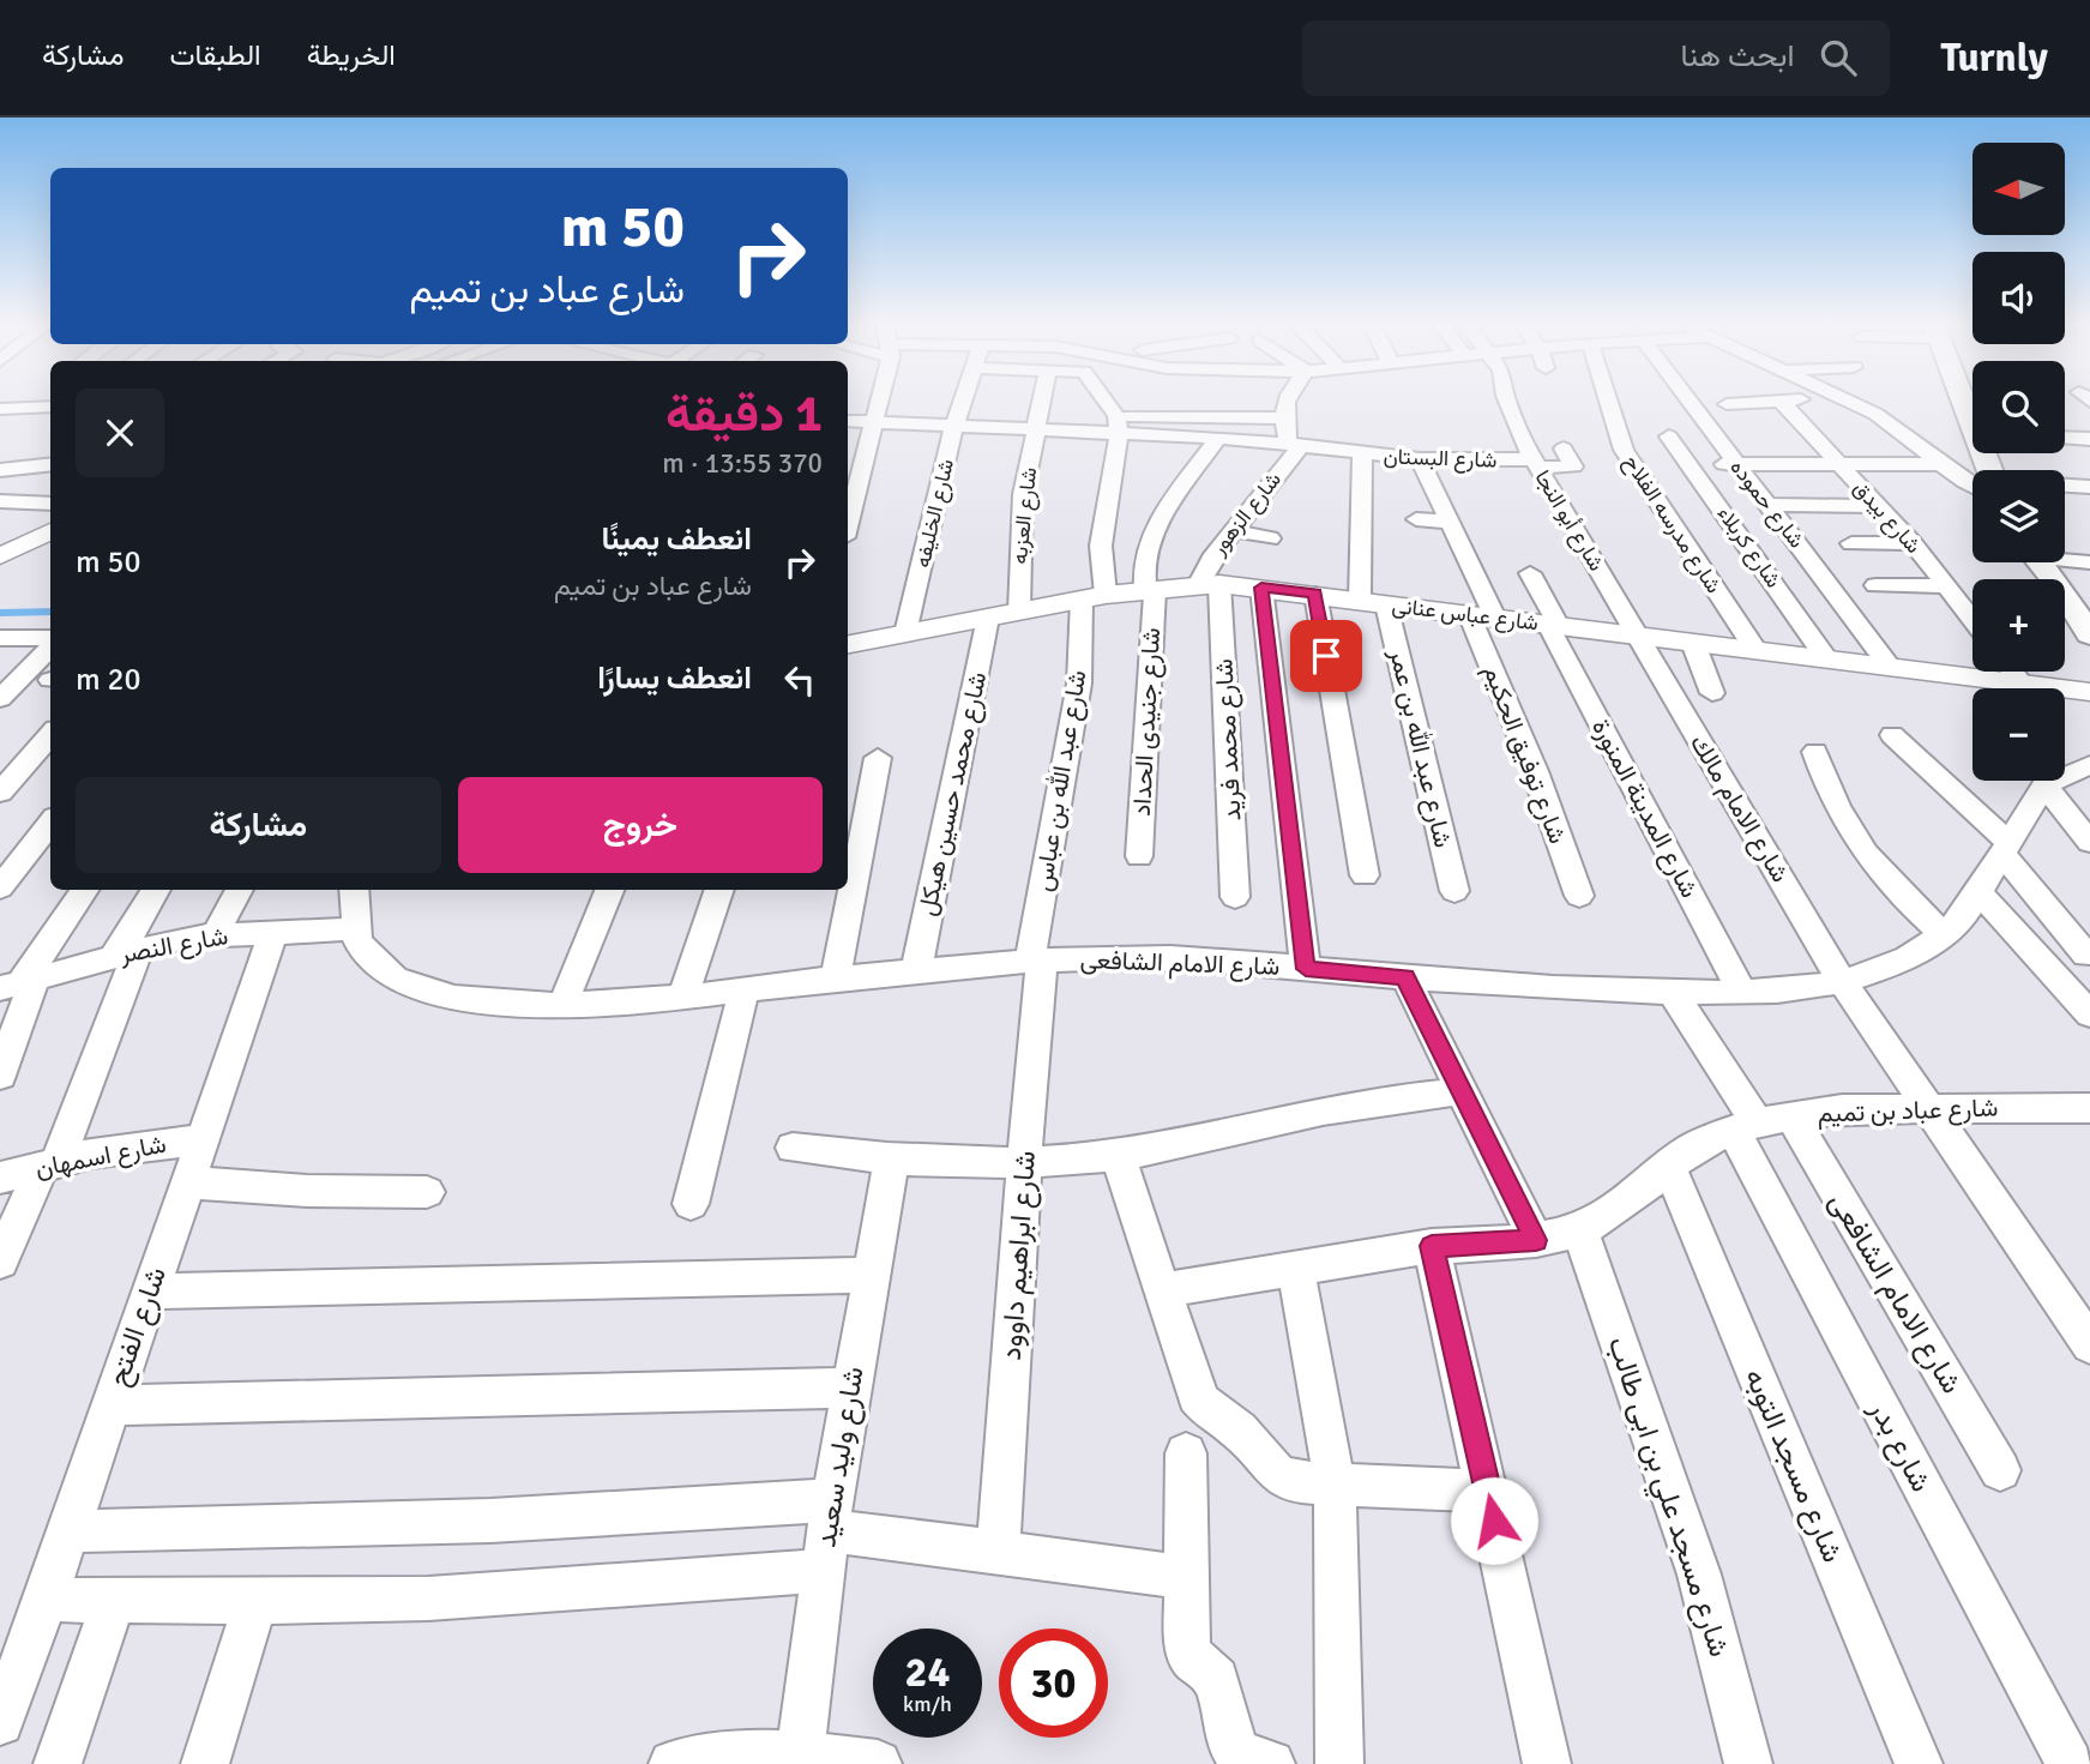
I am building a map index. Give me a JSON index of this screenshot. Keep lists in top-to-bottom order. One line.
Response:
{"streets":{"street":["شارع البستان","شارع حموده","شارع الخليفه","شارع الزهور","شارع العزبه","شارع بيدق","شارع أبو النجا","شارع مدرسه الفلاح","شارع كربلاء","شارع عباس عنانى","شارع جنيدى الحداد","شارع محمد فريد","شارع عبد الله بن عمر","شارع توفيق الحكيم","شارع عبد الله بن عباس","شارع محمد حسين هيكل","شارع المدينة المنورة","شارع الامام مالك","شارع النصر","شارع الامام الشافعى","شارع عباد بن تميم","شارع اسمهان","شارع ابراهيم داوود","شارع الفتح","شارع بدر","شارع وليد سعيد","شارع مسجد التوبه","شارع مسجد علي بن ابى طالب"]},"crossings":[["شارع البستان","شارع الخليفه"],["شارع البستان","شارع الزهور"],["شارع البستان","شارع العزبه"],["شارع البستان","شارع أبو النجا"],["شارع البستان","شارع جنيدى الحداد"],["شارع البستان","شارع عبد الله بن عمر"],["شارع البستان","شارع توفيق الحكيم"],["شارع البستان","شارع عبد الله بن عباس"],["شارع حموده","شارع عباس عنانى"],["شارع الخليفه","شارع عباس عنانى"],["شارع الزهور","شارع عباس عنانى"],["شارع الزهور","شارع محمد فريد"],["شارع العزبه","شارع عباس عنانى"],["شارع أبو النجا","شارع عباس عنانى"],["شارع أبو النجا","شارع الامام مالك"],["شارع مدرسه الفلاح","شارع عباس عنانى"],["شارع كربلاء","شارع عباس عنانى"],["شارع عباس عنانى","شارع جنيدى الحداد"],["شارع عباس عنانى","شارع محمد فريد"],["شارع عباس عنانى","شارع عبد الله بن عمر"],["شارع عباس عنانى","شارع توفيق الحكيم"],["شارع عباس عنانى","شارع عبد الله بن عباس"],["شارع عباس عنانى","شارع محمد حسين هيكل"],["شارع عباس عنانى","شارع المدينة المنورة"],["شارع عباس عنانى","شارع الامام مالك"],["شارع عبد الله بن عباس","شارع الامام الشافعى"],["شارع عبد الله بن عباس","شارع ابراهيم داوود"],["شارع محمد حسين هيكل","شارع الامام الشافعى"],["شارع المدينة المنورة","شارع الامام الشافعى"],["شارع الامام مالك","شارع الامام الشافعى"],["شارع الامام مالك","شارع عباد بن تميم"],["شارع النصر","شارع الامام الشافعى"],["شارع النصر","شارع الفتح"],["شارع الامام الشافعى","شارع عباد بن تميم"],["شارع الامام الشافعى","شارع ابراهيم داوود"],["شارع الامام الشافعى","شارع بدر"],["شارع عباد بن تميم","شارع بدر"],["شارع عباد بن تميم","شارع مسجد التوبه"],["شارع عباد بن تميم","شارع مسجد علي بن ابى طالب"],["شارع اسمهان","شارع الفتح"]],"north":"left","page":{"header":"Turnly","search":"ابحث هنا","nav":["الخريطة","الطبقات","مشاركة"],"map_buttons":["+","−"],"turn":["50 m","شارع عباد بن تميم"],"heading":["1 دقيقة","370 m · 13:55"],"list":[{"name":"انعطف يمينًا","note":"شارع عباد بن تميم","value":"50 m"},{"name":"انعطف يسارًا","value":"20 m"}],"buttons":["خروج","مشاركة"],"speed":"24 km/h","limit":"30"}}
